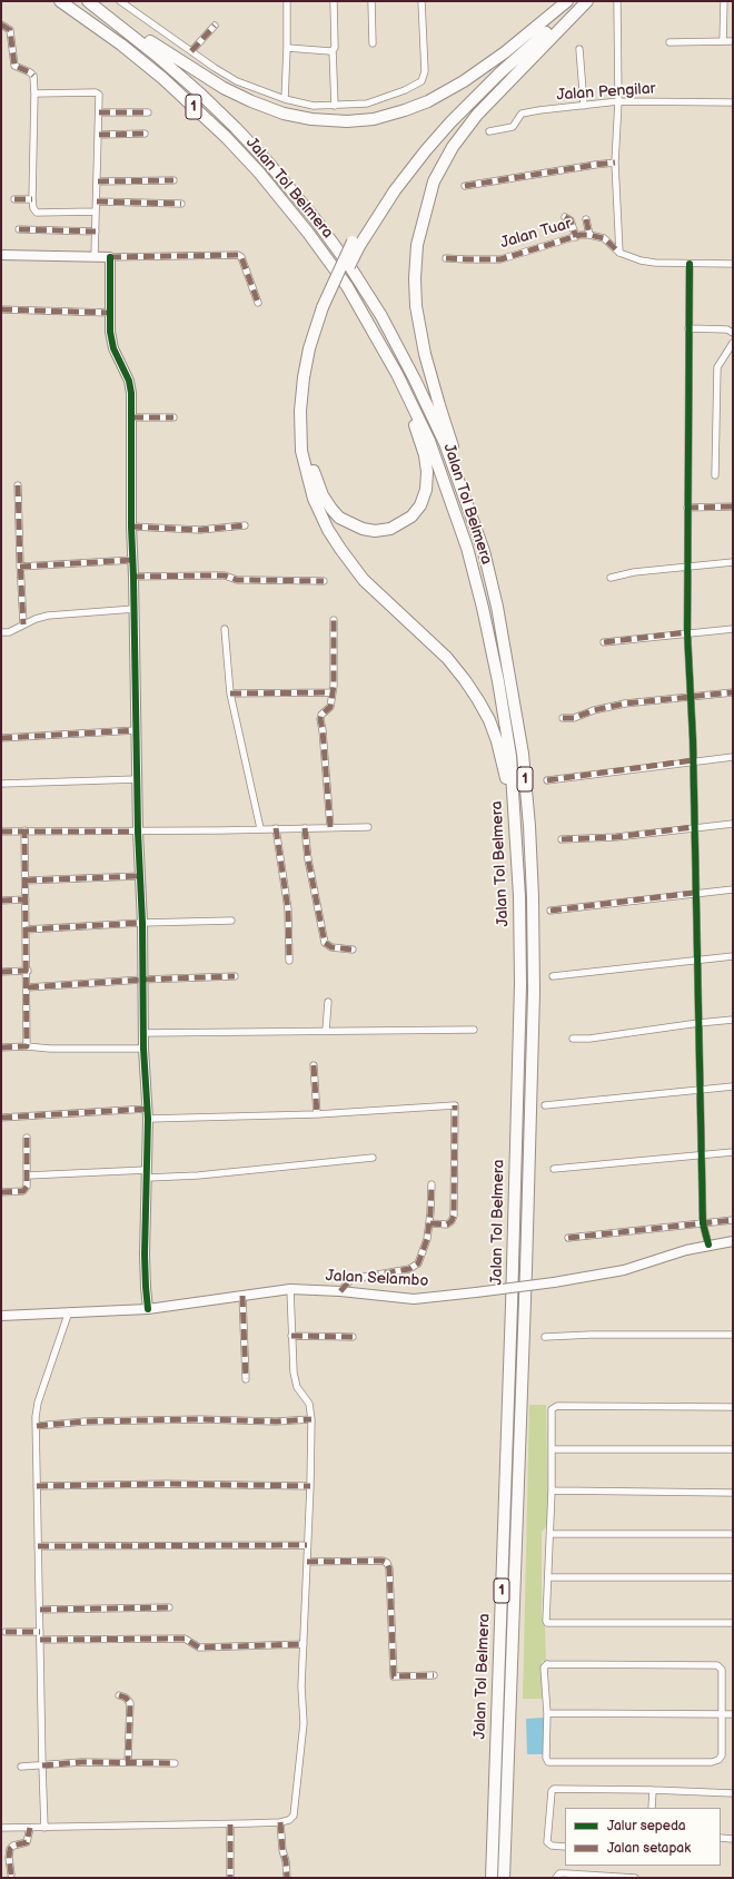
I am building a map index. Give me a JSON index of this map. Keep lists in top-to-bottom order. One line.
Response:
{"streets":{"highway":["1","Jalan Tol Belmera"],"street":["Jalan Pengilar","Jalan Tuar","Jalan Selambo"]},"legend":["Jalur sepeda","Jalan setapak"]}
